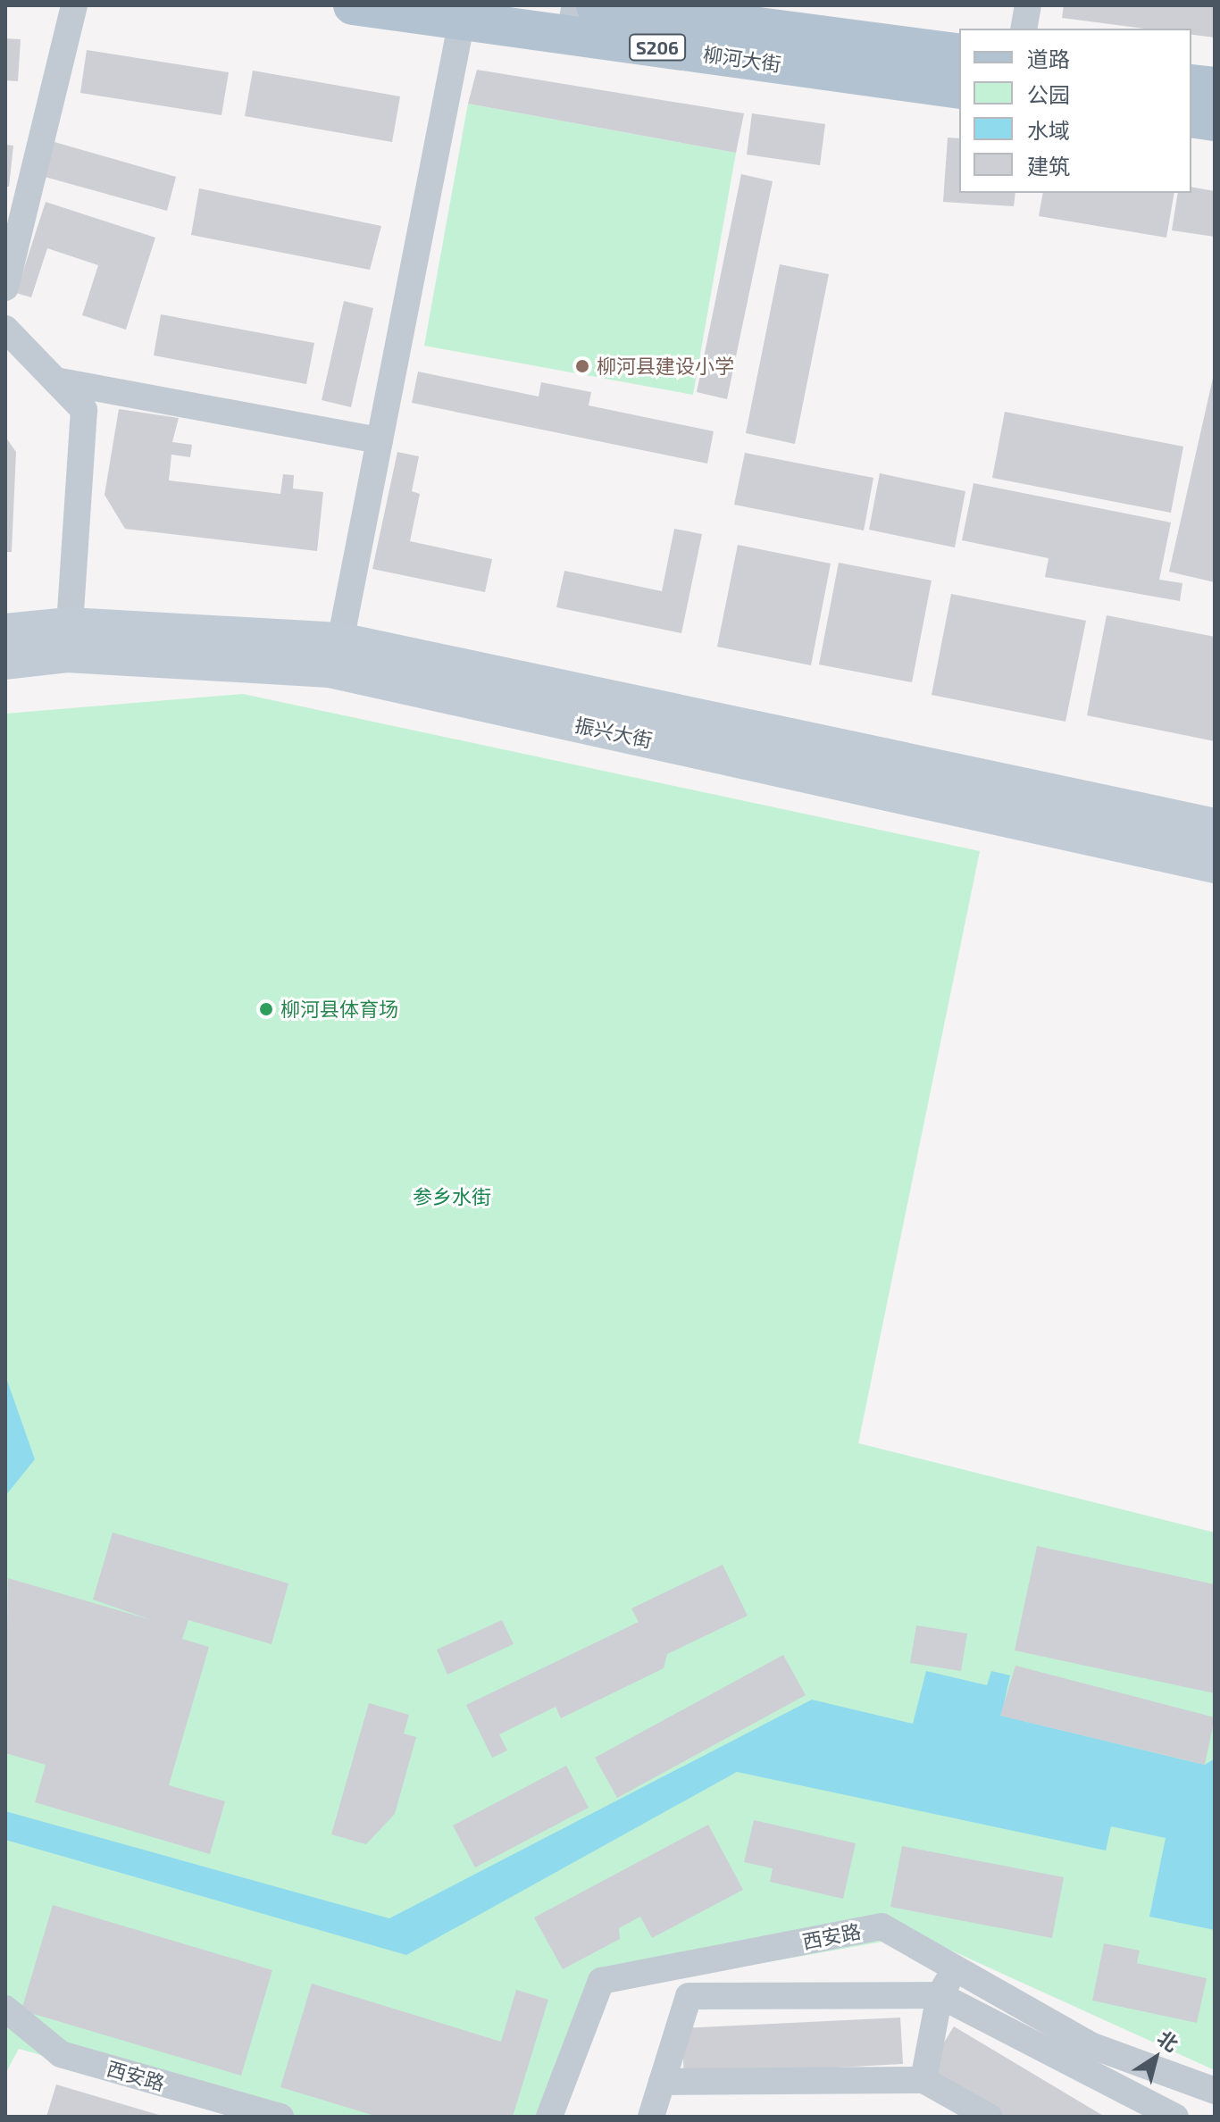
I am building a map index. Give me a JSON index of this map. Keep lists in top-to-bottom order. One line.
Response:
{"streets":{"main road":["S206","柳河大街"],"street":["振兴大街","西安路"]},"parks":["参乡水街"],"places":["柳河县建设小学","柳河县体育场"],"legend":["道路","公园","水域","建筑"],"north":"top right"}
